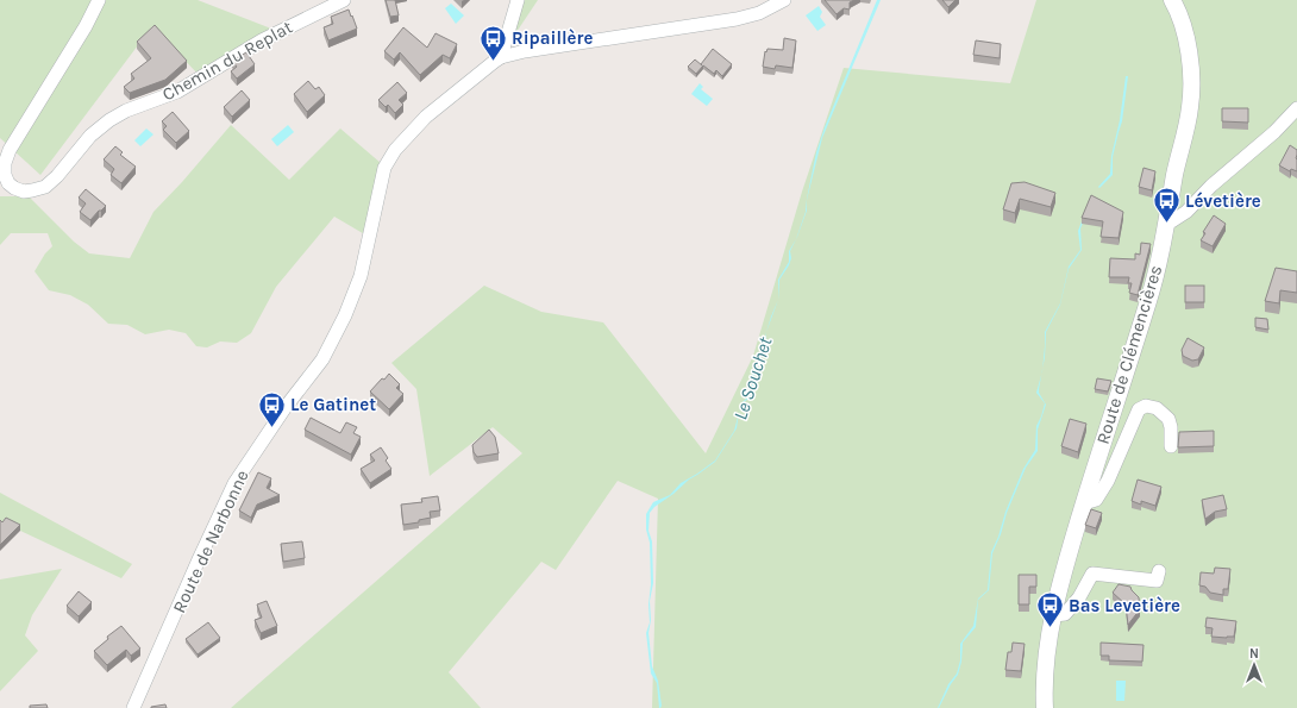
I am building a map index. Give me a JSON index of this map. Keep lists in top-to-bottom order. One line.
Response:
{"streets":{"street":["Chemin du Replat","Route de Clémencières","Route de Narbonne"]},"water":["Le Souchet"],"places":{"bus stop":["Ripaillère","Lévetière","Le Gatinet","Bas Levetière"]},"north":"top"}
